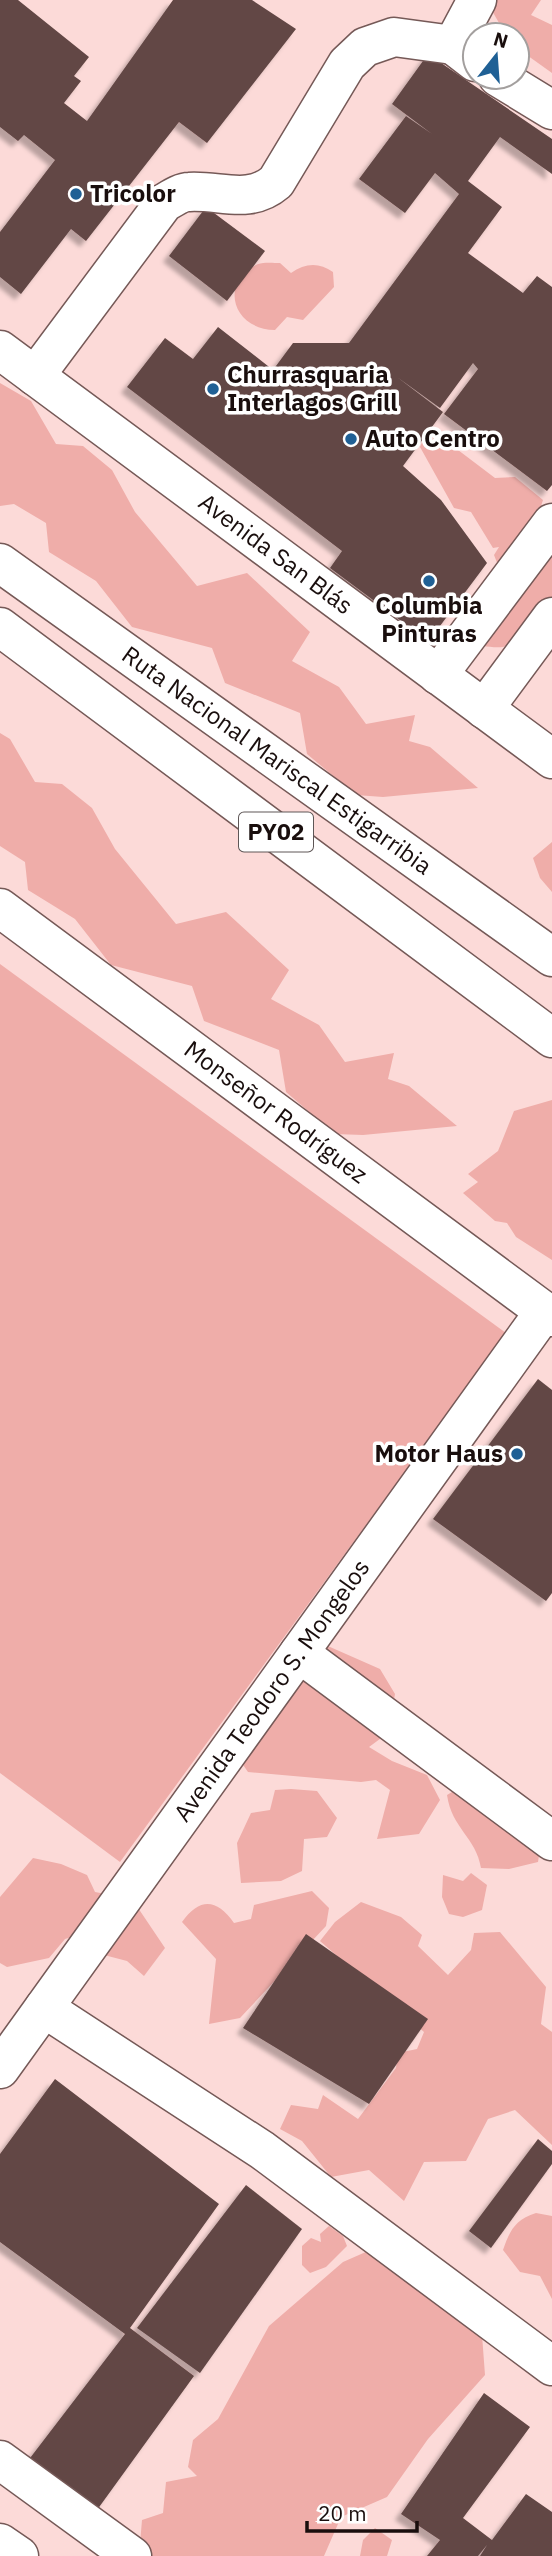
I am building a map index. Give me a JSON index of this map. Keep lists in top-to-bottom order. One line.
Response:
{"streets":{"main road":["Avenida San Blás","Ruta Nacional Mariscal Estigarribia","PY02","Monseñor Rodríguez","Avenida Teodoro S. Mongelos"]},"crossings":[["Monseñor Rodríguez","Avenida Teodoro S. Mongelos"]],"places":["Tricolor","Churrasquaria Interlagos Grill","Auto Centro","Columbia Pinturas","Motor Haus"],"scale_bar":"20 m","north":"top"}
